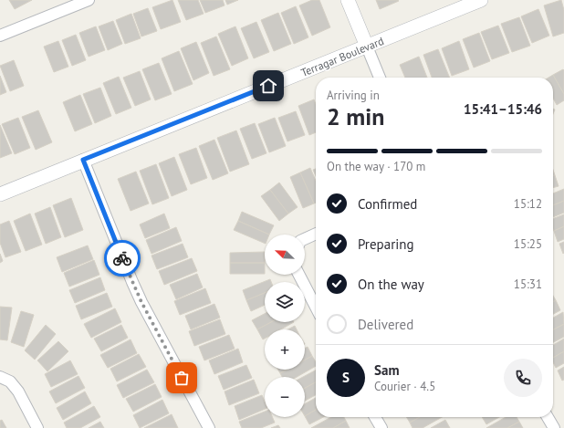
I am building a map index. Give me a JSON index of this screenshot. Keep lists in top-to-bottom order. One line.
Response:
{"streets":{"street":["Terragar Boulevard"]},"north":"top left","page":{"heading":["2 min","Arriving in","15:41–15:46"],"panel":["Sam","Courier · 4.5"],"bar":"On the way · 170 m","list":[["Confirmed","15:12"],["Preparing","15:25"],["On the way","15:31"],"Delivered"],"map_buttons":["+","−"],"round":"S"}}
